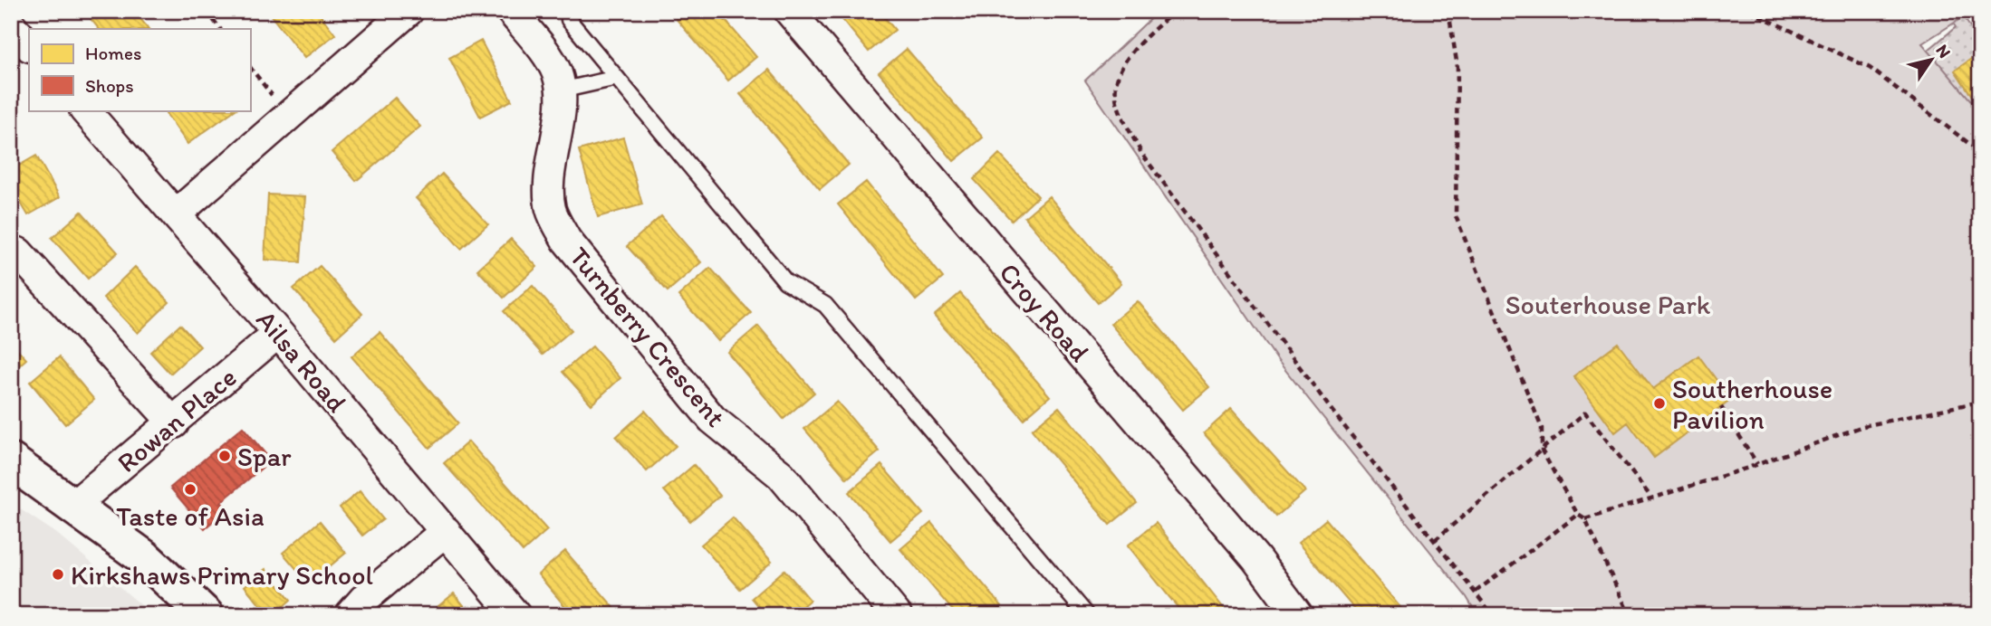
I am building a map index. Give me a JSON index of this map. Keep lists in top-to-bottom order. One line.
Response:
{"streets":{"street":["Croy Road","Turnberry Crescent","Ailsa Road","Rowan Place"]},"crossings":[["Ailsa Road","Rowan Place"]],"parks":["Souterhouse Park"],"places":["Southerhouse Pavilion","Spar","Taste of Asia","Kirkshaws Primary School"],"legend":["Homes","Shops"],"north":"top right"}
